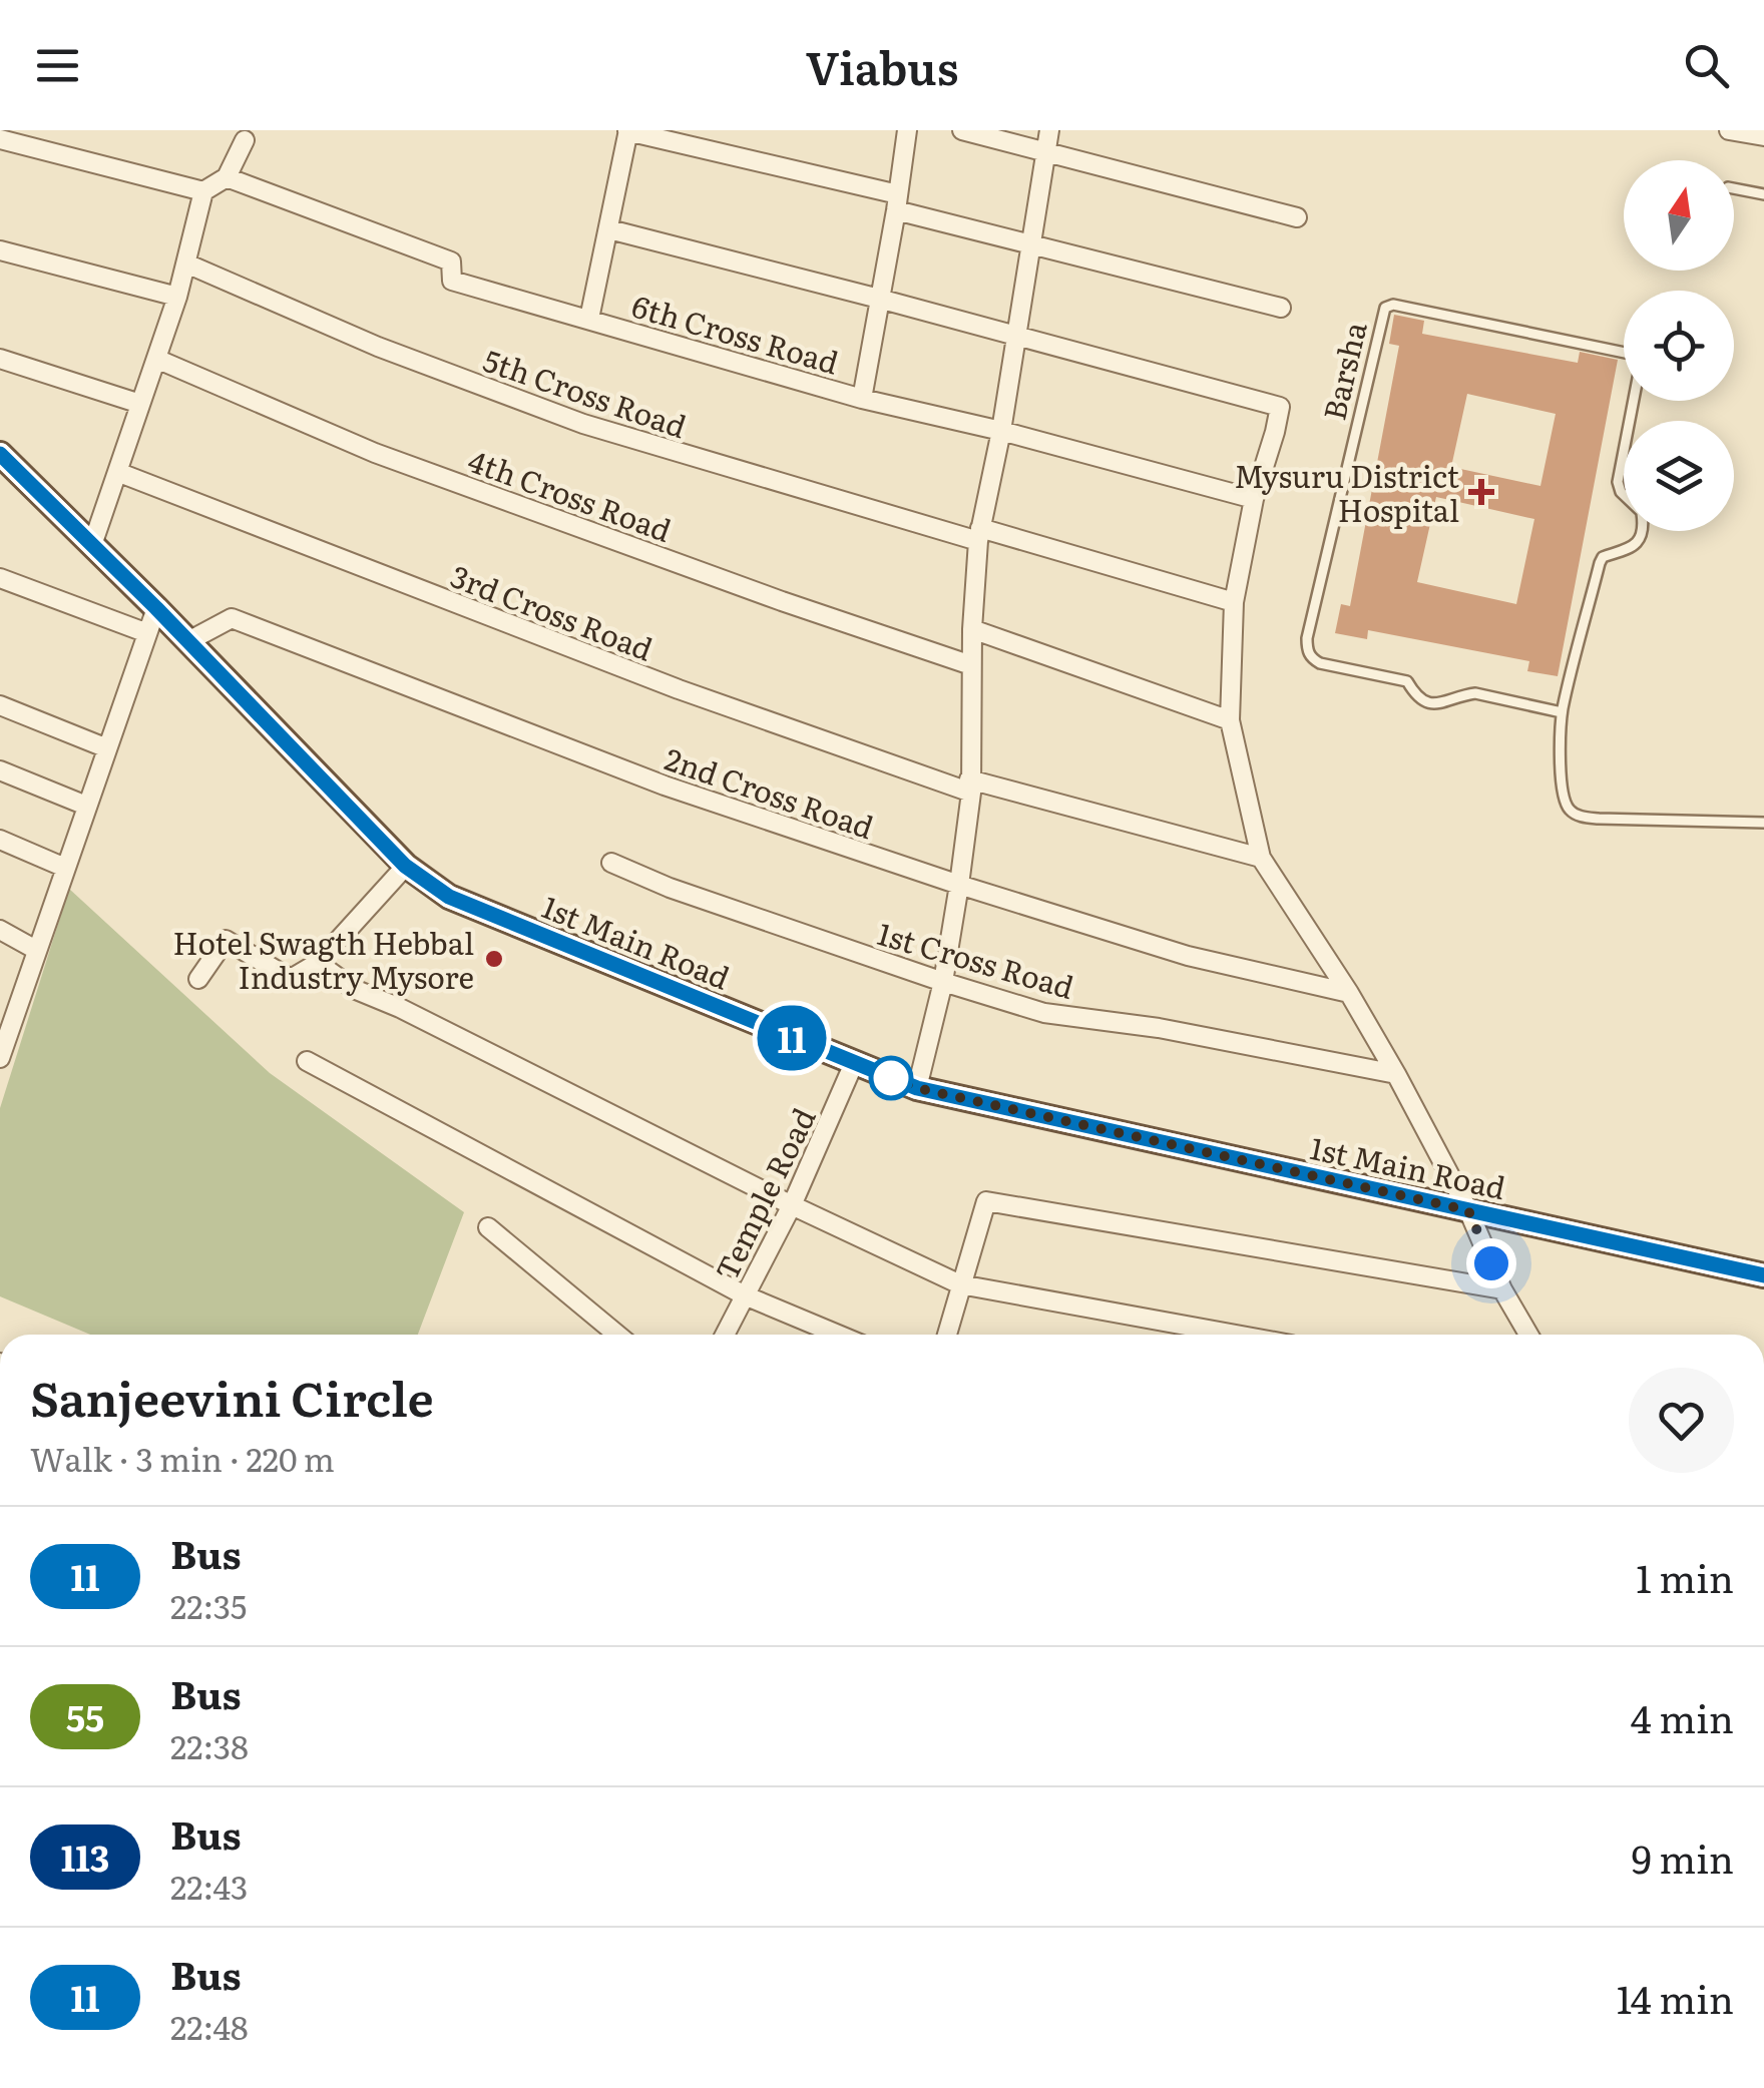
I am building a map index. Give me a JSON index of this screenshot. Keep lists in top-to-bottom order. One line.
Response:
{"streets":{"street":["6th Cross Road","5th Cross Road","4th Cross Road","3rd Cross Road","2nd Cross Road","1st Main Road","1st Cross Road","Temple Road"],"lane":["Barsha"]},"crossings":[["2nd Cross Road","1st Main Road"],["1st Main Road","Temple Road"]],"places":{"health":["Mysuru District Hospital"],"other":["Hotel Swagth Hebbal Industry Mysore"]},"lines":["bus line 11"],"north":"top","page":{"header":"Viabus","on_map":"11","heading":["Sanjeevini Circle","Walk · 3 min · 220 m"],"list":[{"mark":"11","name":"Bus","note":"22:35","value":"1 min"},{"mark":"55","name":"Bus","note":"22:38","value":"4 min"},{"mark":"113","name":"Bus","note":"22:43","value":"9 min"},{"mark":"11","name":"Bus","note":"22:48","value":"14 min"}]}}
